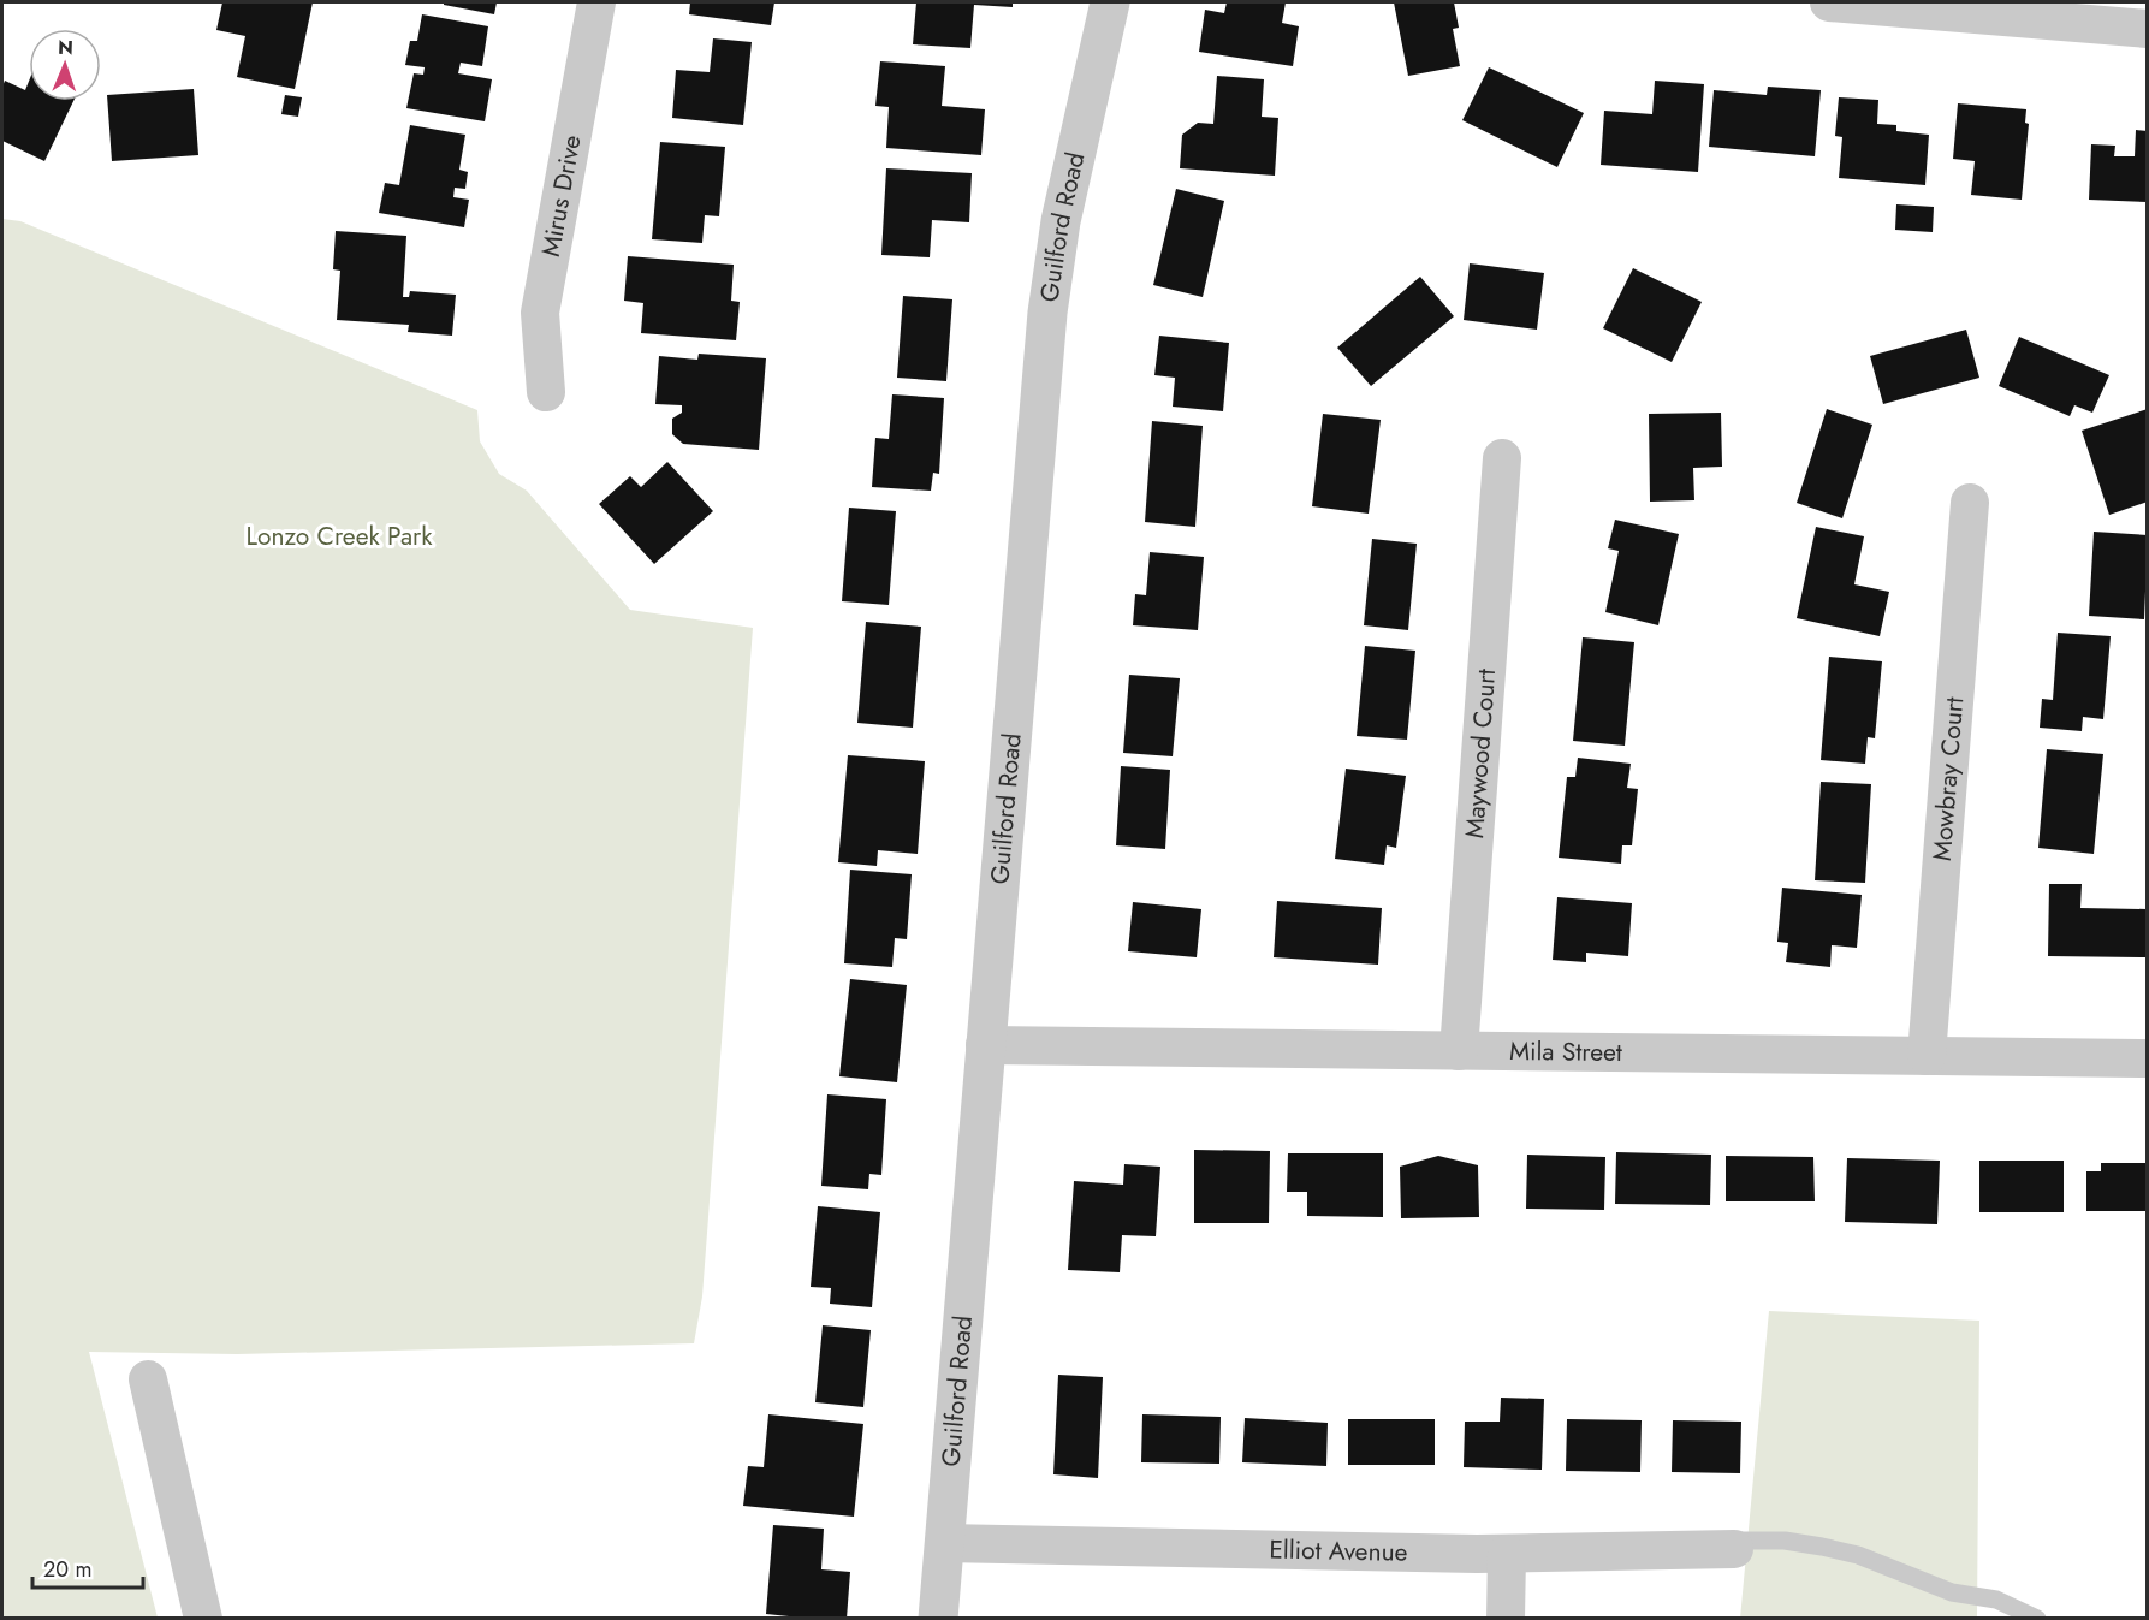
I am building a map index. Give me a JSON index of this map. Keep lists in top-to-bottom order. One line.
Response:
{"streets":{"street":["Mirus Drive","Guilford Road","Maywood Court","Mowbray Court","Mila Street","Elliot Avenue"]},"crossings":[["Guilford Road","Mila Street"],["Guilford Road","Elliot Avenue"],["Maywood Court","Mila Street"],["Mowbray Court","Mila Street"]],"parks":["Lonzo Creek Park"],"scale_bar":"20 m","north":"top"}
